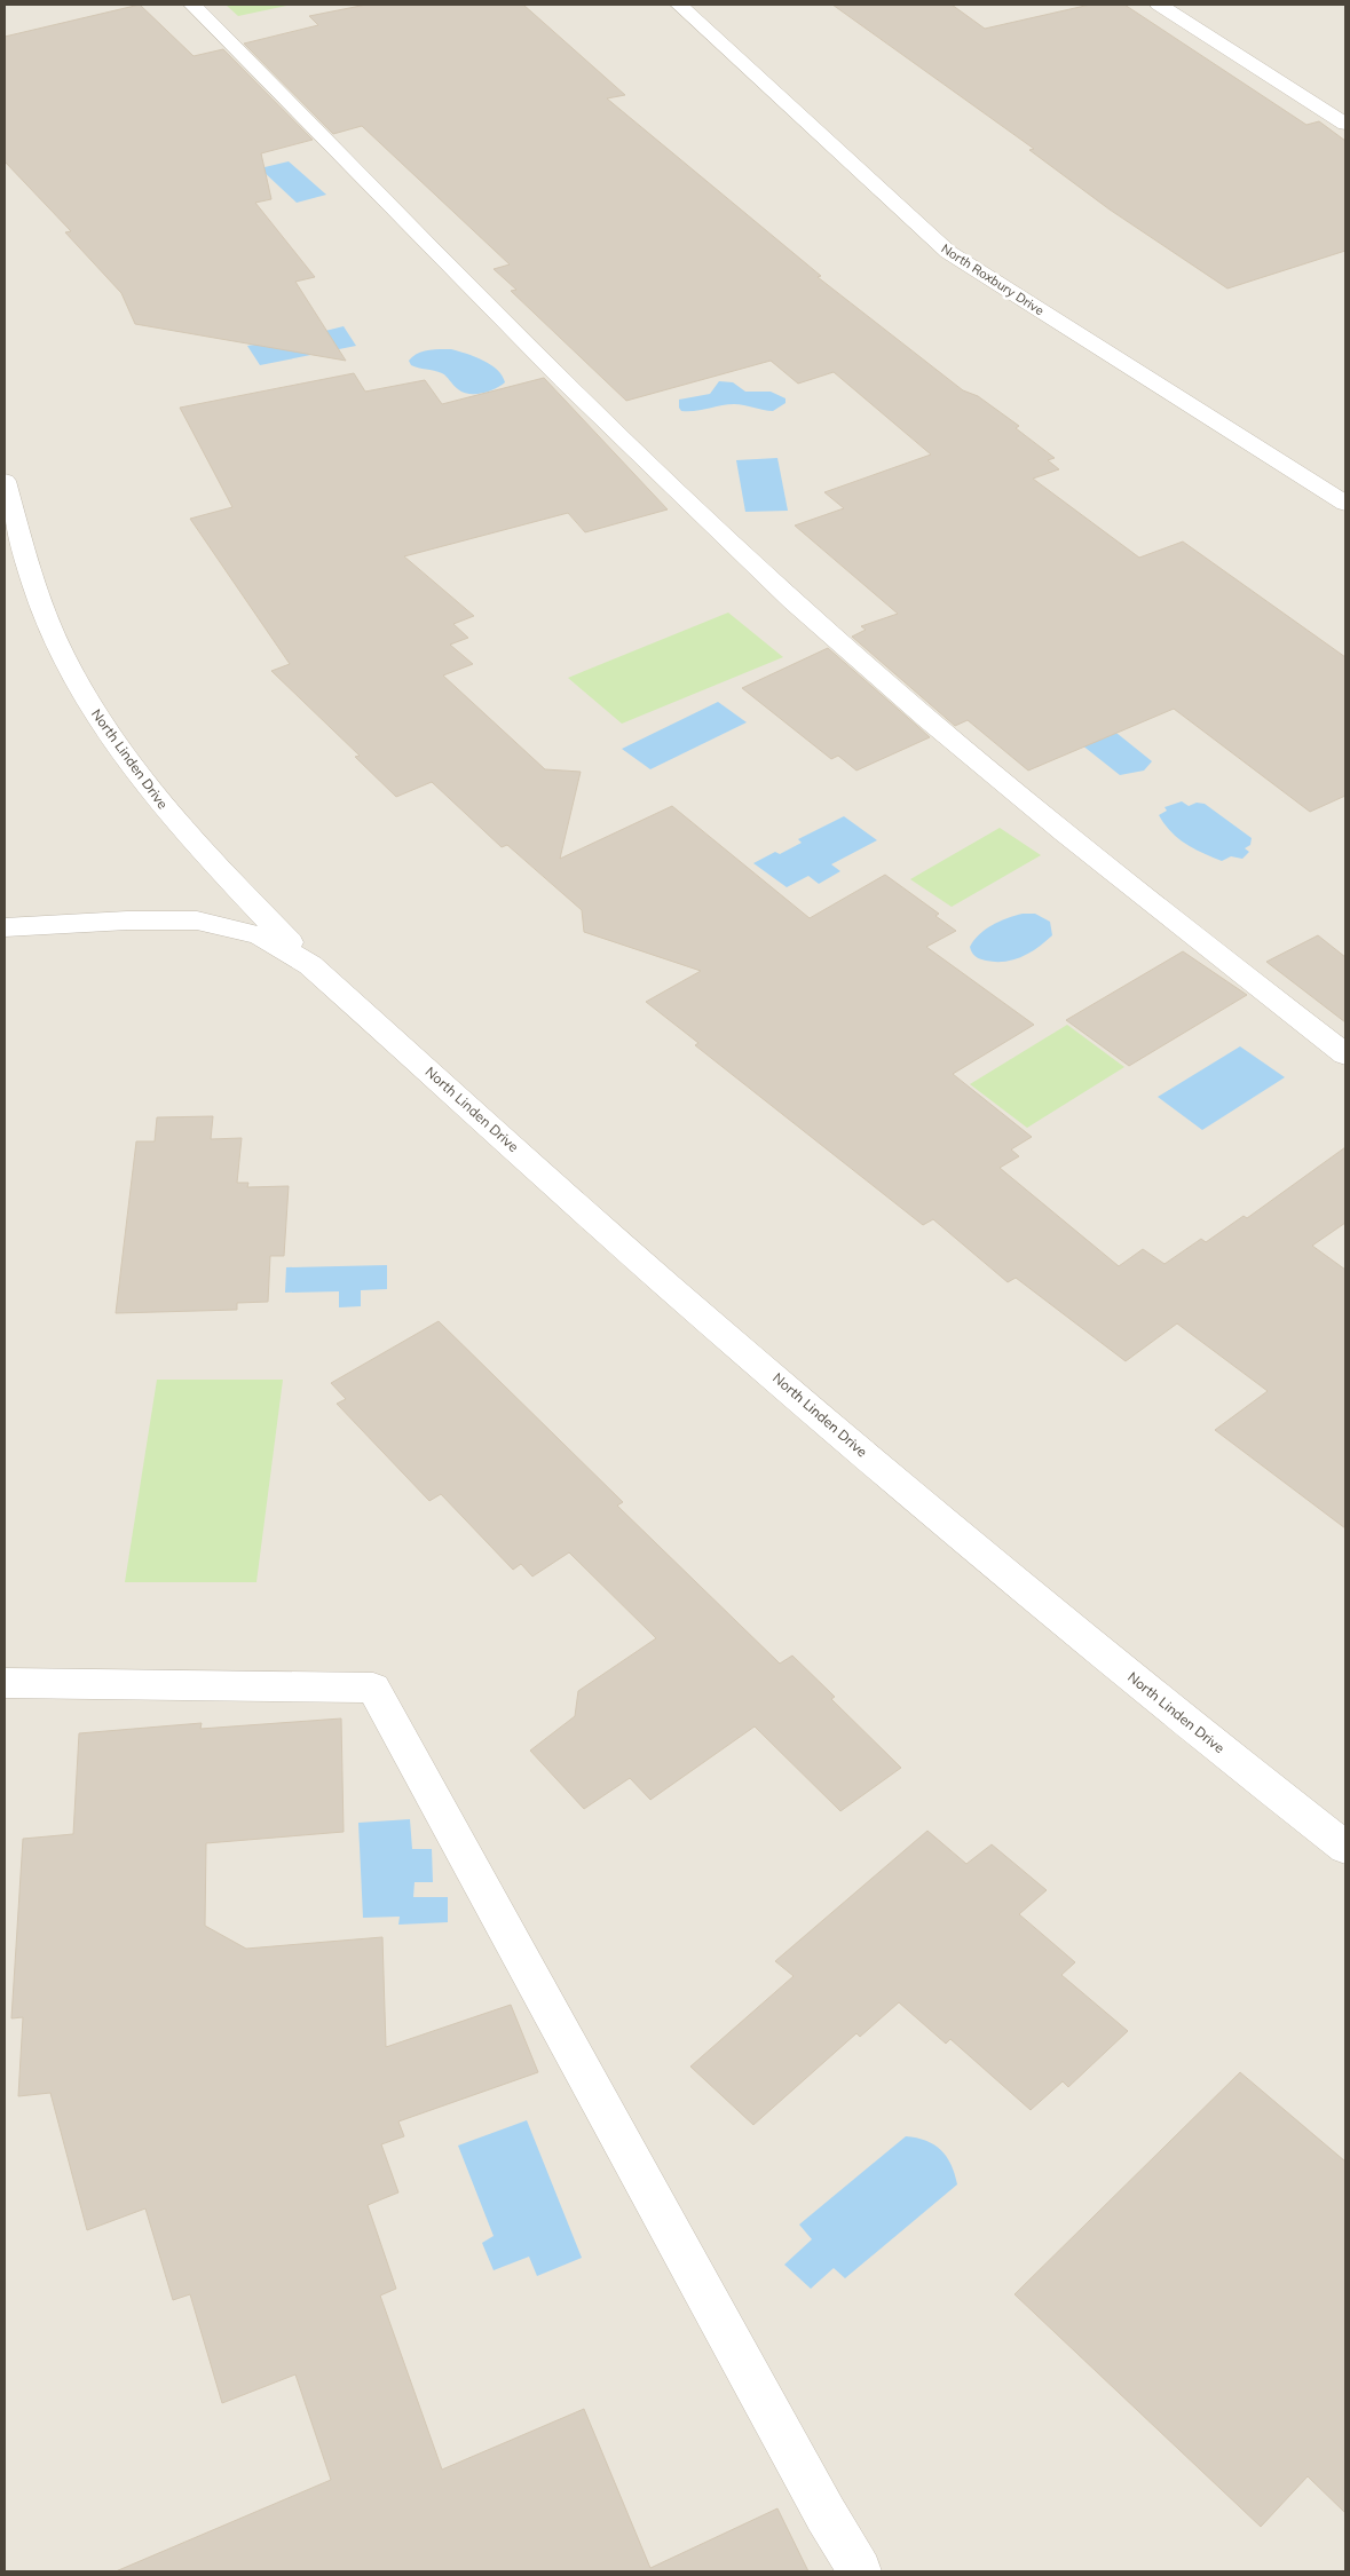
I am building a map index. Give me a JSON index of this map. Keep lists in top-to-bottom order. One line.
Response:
{"streets":{"street":["North Roxbury Drive","North Linden Drive"]}}
